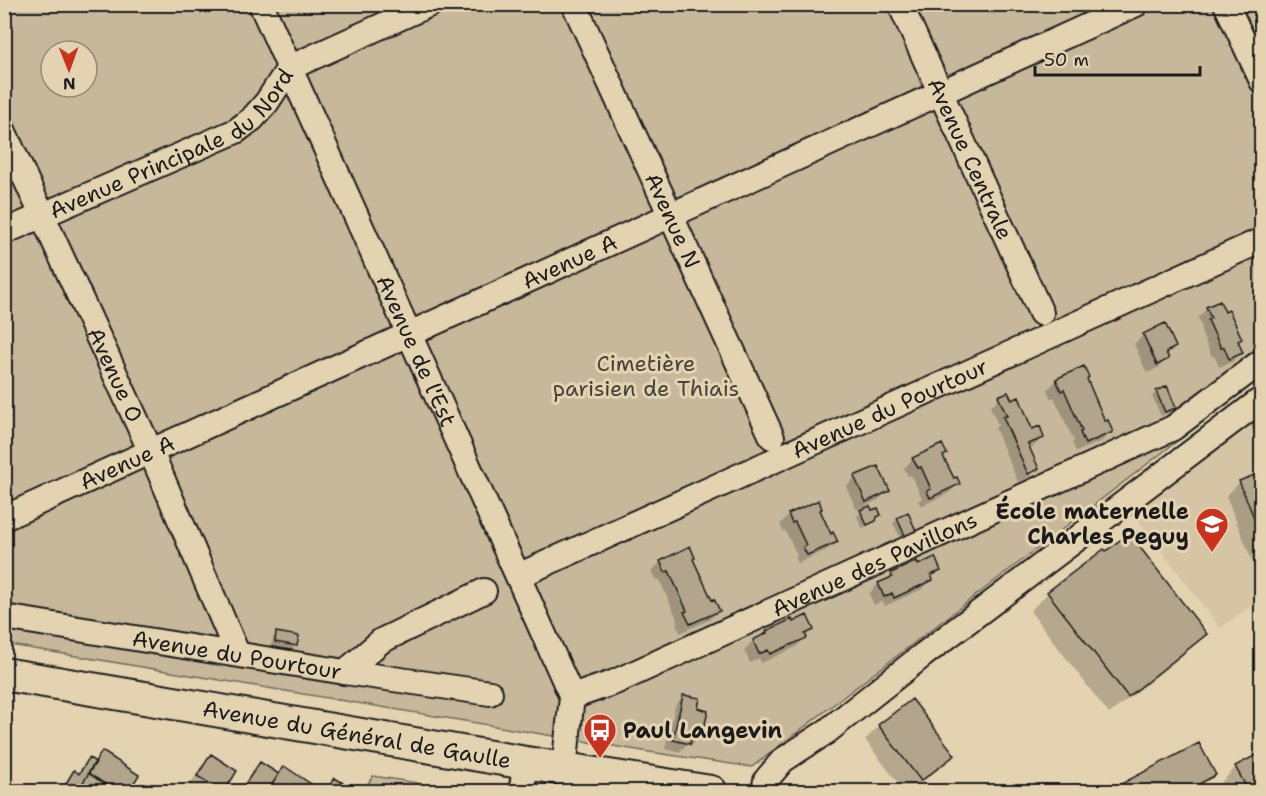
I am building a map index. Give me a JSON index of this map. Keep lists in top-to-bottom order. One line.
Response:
{"streets":{"main road":["Avenue du Général de Gaulle"],"lane":["Avenue Principale du Nord","Avenue Centrale","Avenue N","Avenue A","Avenue de l'Est","Avenue O","Avenue du Pourtour","Avenue des Pavillons"]},"crossings":[["Avenue Principale du Nord","Avenue de l'Est"],["Avenue Principale du Nord","Avenue O"],["Avenue Centrale","Avenue A"],["Avenue N","Avenue A"],["Avenue A","Avenue de l'Est"],["Avenue A","Avenue O"],["Avenue de l'Est","Avenue du Pourtour"],["Avenue de l'Est","Avenue des Pavillons"],["Avenue O","Avenue du Pourtour"]],"parks":["Cimetière parisien de Thiais"],"places":{"school or university":["École maternelle Charles Peguy"],"bus stop":["Paul Langevin"]},"scale_bar":"50 m","north":"bottom"}
